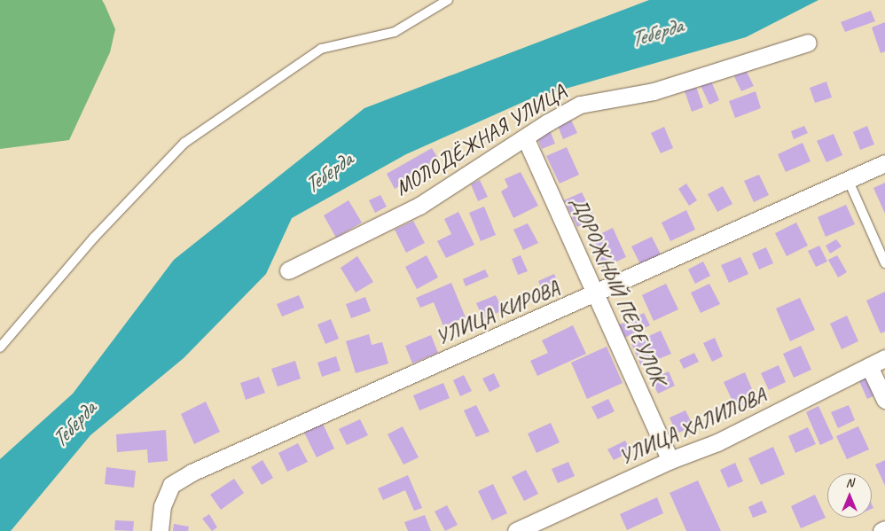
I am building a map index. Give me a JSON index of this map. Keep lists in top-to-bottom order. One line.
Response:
{"streets":{"street":["МОЛОДЁЖНАЯ УЛИЦА","ДОРОЖНЫЙ ПЕРЕУЛОК","УЛИЦА КИРОВА","УЛИЦА ХАЛИЛОВА"]},"crossings":[["МОЛОДЁЖНАЯ УЛИЦА","ДОРОЖНЫЙ ПЕРЕУЛОК"],["ДОРОЖНЫЙ ПЕРЕУЛОК","УЛИЦА КИРОВА"],["ДОРОЖНЫЙ ПЕРЕУЛОК","УЛИЦА ХАЛИЛОВА"]],"water":["Теберда"],"north":"top"}
